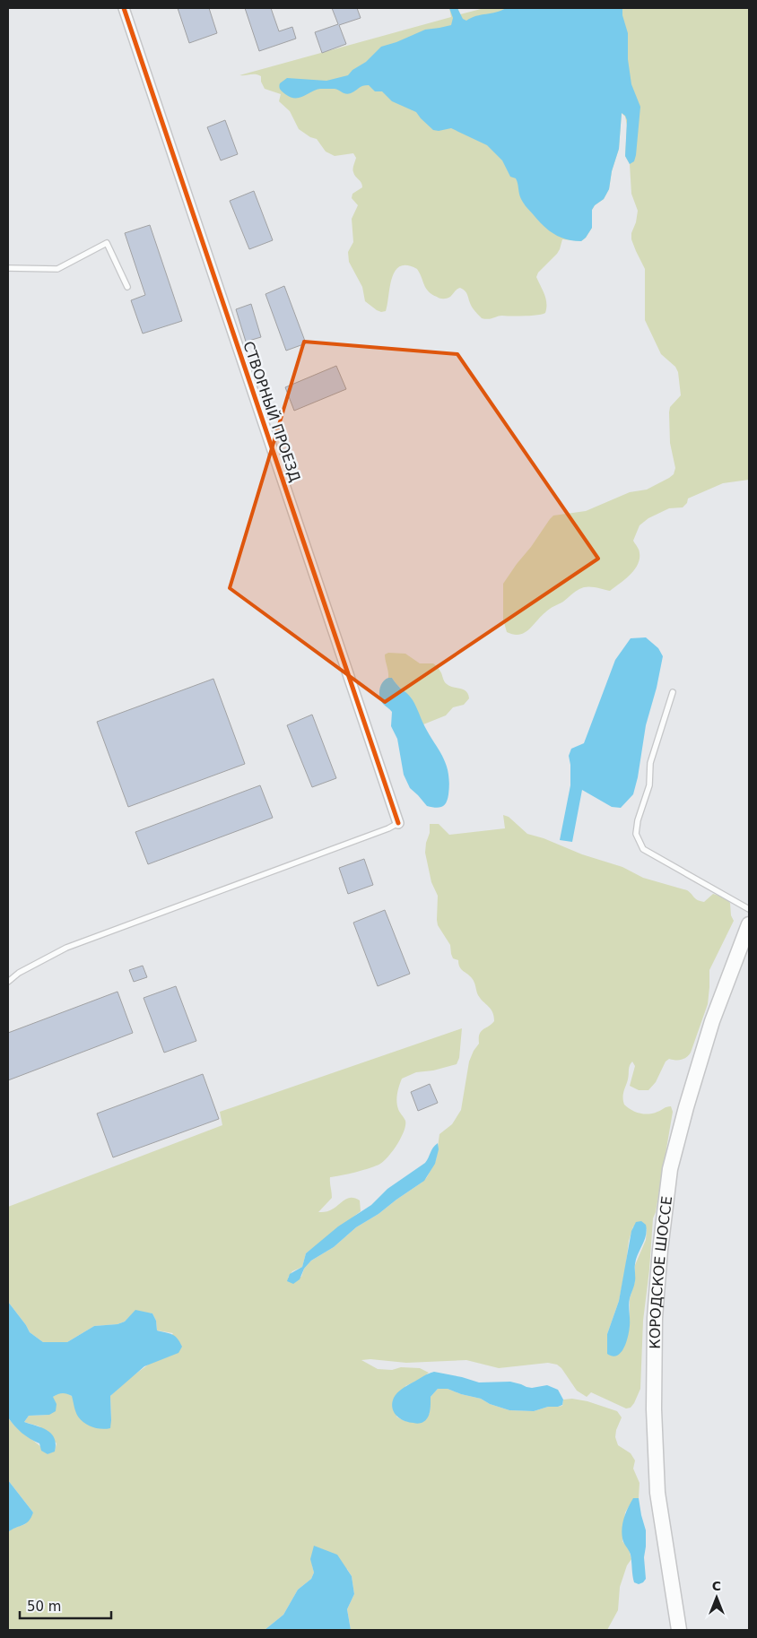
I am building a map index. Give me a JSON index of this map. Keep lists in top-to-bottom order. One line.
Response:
{"streets":{"main road":["КОРОДСКОЕ ШОССЕ"],"street":["СТВОРНЫЙ ПРОЕЗД"]},"scale_bar":"50 m","north":"top"}
